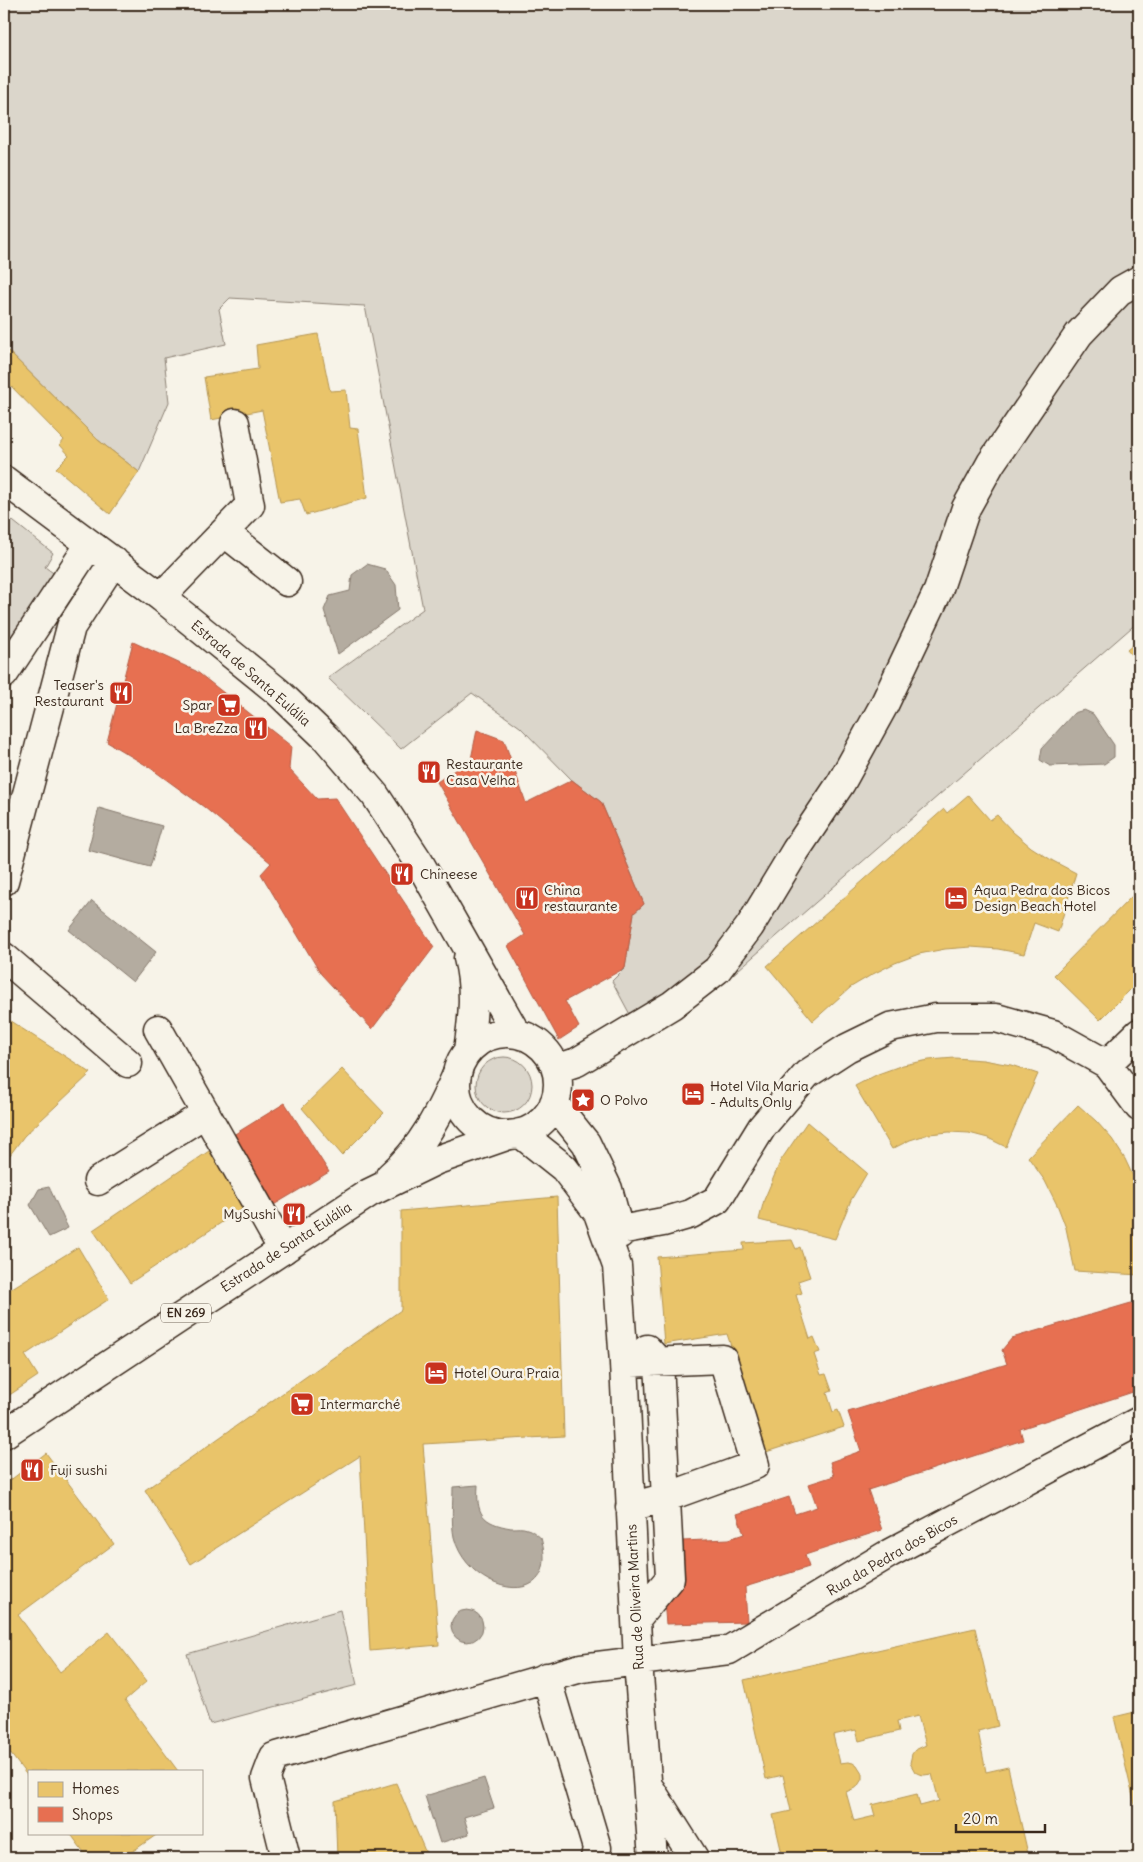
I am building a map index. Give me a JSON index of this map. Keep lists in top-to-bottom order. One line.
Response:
{"streets":{"street":["Estrada de Santa Eulália","EN 269","Rua da Pedra dos Bicos","Rua de Oliveira Martins"]},"crossings":[["Estrada de Santa Eulália","Rua de Oliveira Martins"],["Rua da Pedra dos Bicos","Rua de Oliveira Martins"]],"places":{"restaurant":["Teaser's Restaurant","La BreZza","Restaurante Casa Velha","Chineese","China restaurante","MySushi","Fuji sushi"],"supermarket":["Spar","Intermarché"],"hotel":["Aqua Pedra dos Bicos Design Beach Hotel","Hotel Vila Maria - Adults Only","Hotel Oura Praia"],"place":["O Polvo"]},"legend":["Homes","Shops"],"scale_bar":"20 m"}
